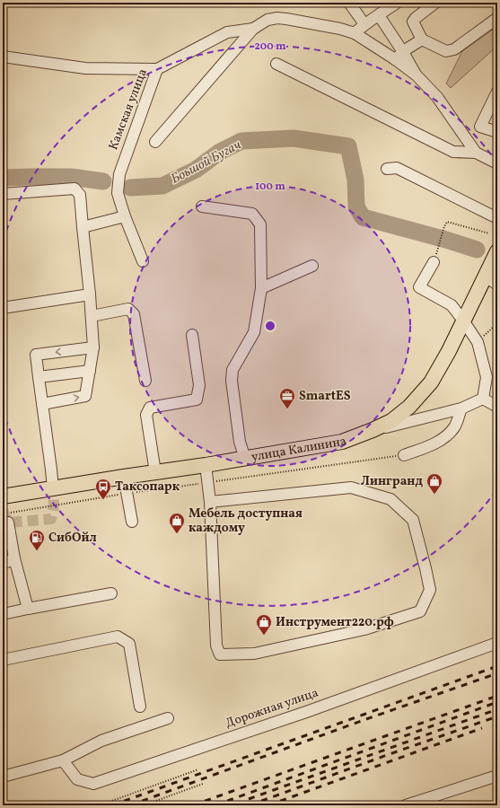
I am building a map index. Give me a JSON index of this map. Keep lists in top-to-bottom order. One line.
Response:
{"streets":{"main road":["улица Калинина"],"street":["Камская улица","Дорожная улица"]},"water":["Боьшой Бугач"],"places":{"office":["SmartES"],"shop":["Лингранд","Мебель доступная каждому","Инструмент220.рф"],"bus stop":["Таксопарк"],"fuel station":["СибОйл"]},"rings":["200 m","100 m"]}
